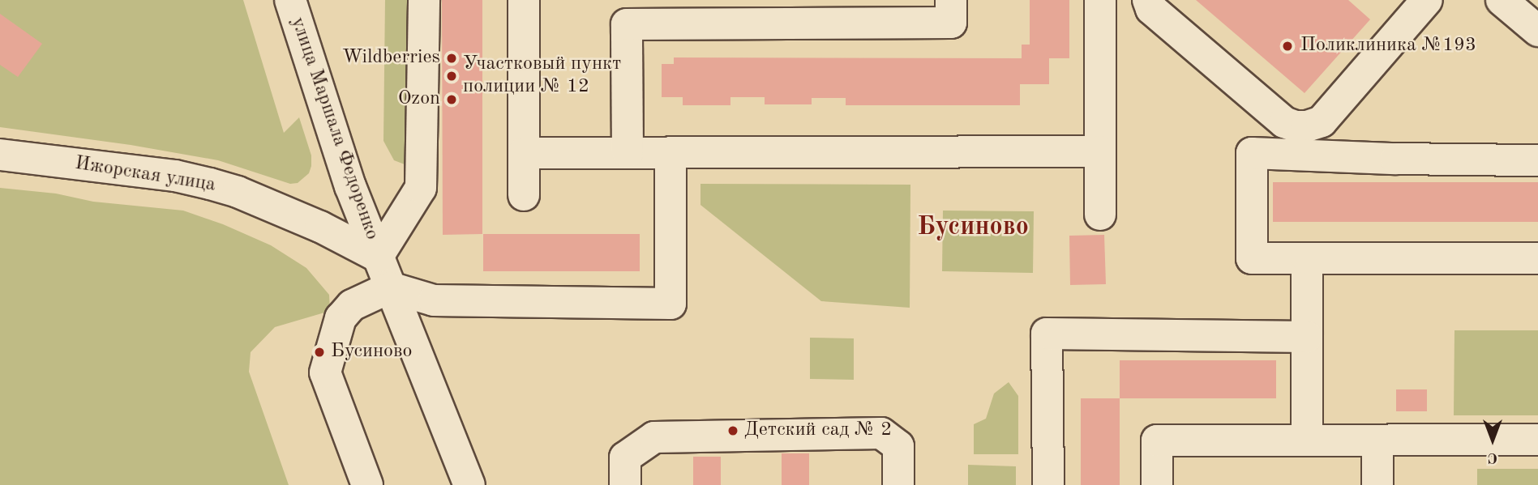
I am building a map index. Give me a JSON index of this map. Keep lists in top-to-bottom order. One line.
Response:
{"streets":{"street":["улица Маршала Федоренко","Ижорская улица"]},"crossings":[["улица Маршала Федоренко","Ижорская улица"]],"districts":["Бусиново"],"places":["Поликлиника №193","Wildberries","Участковый пункт полиции № 12","Ozon","Бусиново","Детский сад № 2"],"north":"bottom"}
